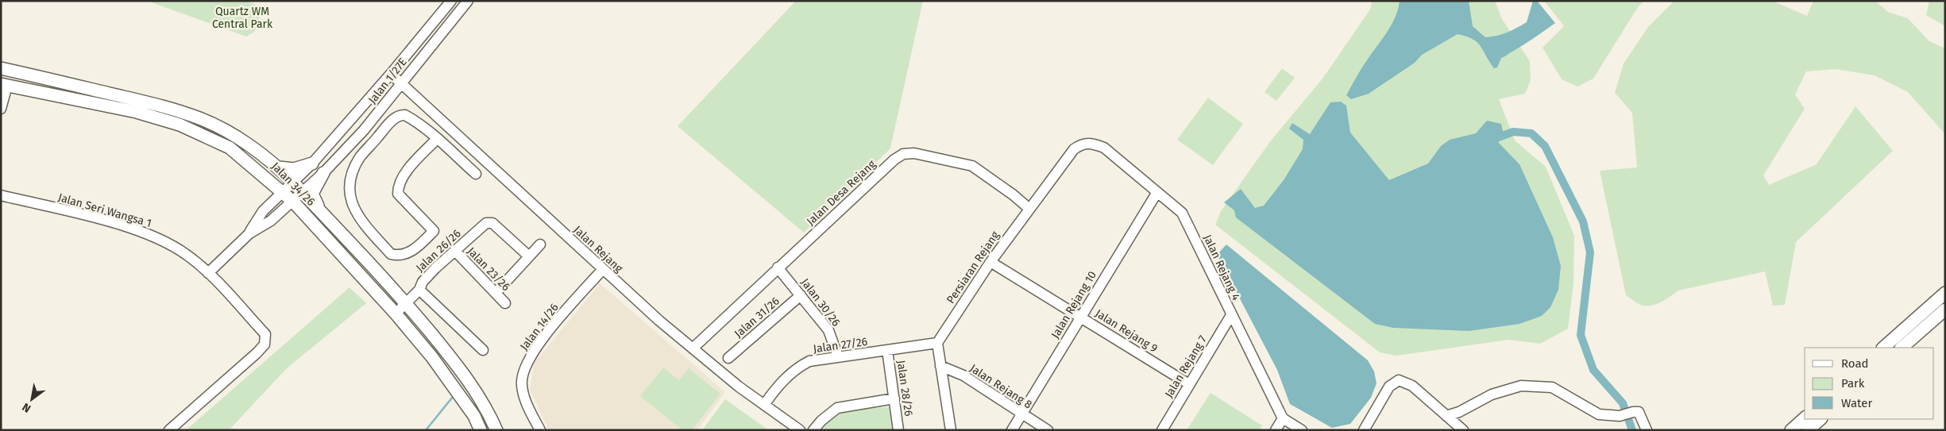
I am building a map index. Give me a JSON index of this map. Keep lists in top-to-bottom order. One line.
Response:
{"streets":{"main road":["Jalan 34/26"],"street":["Jalan 1/27E","Jalan Desa Rejang","Jalan Seri Wangsa 1","Jalan Rejang","Jalan 26/26","Persiaran Rejang","Jalan Rejang 4","Jalan 23/26","Jalan 30/26","Jalan Rejang 10","Jalan 31/26","Jalan 14/26","Jalan Rejang 9","Jalan 27/26","Jalan Rejang 7","Jalan Rejang 8","Jalan 28/26"]},"crossings":[["Jalan 1/27E","Jalan Rejang"],["Jalan 34/26","Jalan 26/26"],["Jalan Desa Rejang","Jalan Rejang"],["Jalan Desa Rejang","Persiaran Rejang"],["Jalan Desa Rejang","Jalan 30/26"],["Jalan Rejang","Jalan 14/26"],["Jalan Rejang","Jalan 27/26"],["Jalan 26/26","Jalan 23/26"],["Persiaran Rejang","Jalan Rejang 4"],["Persiaran Rejang","Jalan Rejang 9"],["Persiaran Rejang","Jalan 27/26"],["Jalan Rejang 4","Jalan Rejang 7"],["Jalan 30/26","Jalan 31/26"],["Jalan 30/26","Jalan 27/26"],["Jalan Rejang 10","Jalan Rejang 9"],["Jalan Rejang 10","Jalan Rejang 8"],["Jalan Rejang 9","Jalan Rejang 7"],["Jalan 27/26","Jalan 28/26"]],"parks":["Quartz WM Central Park"],"legend":["Road","Park","Water"],"north":"bottom left"}
